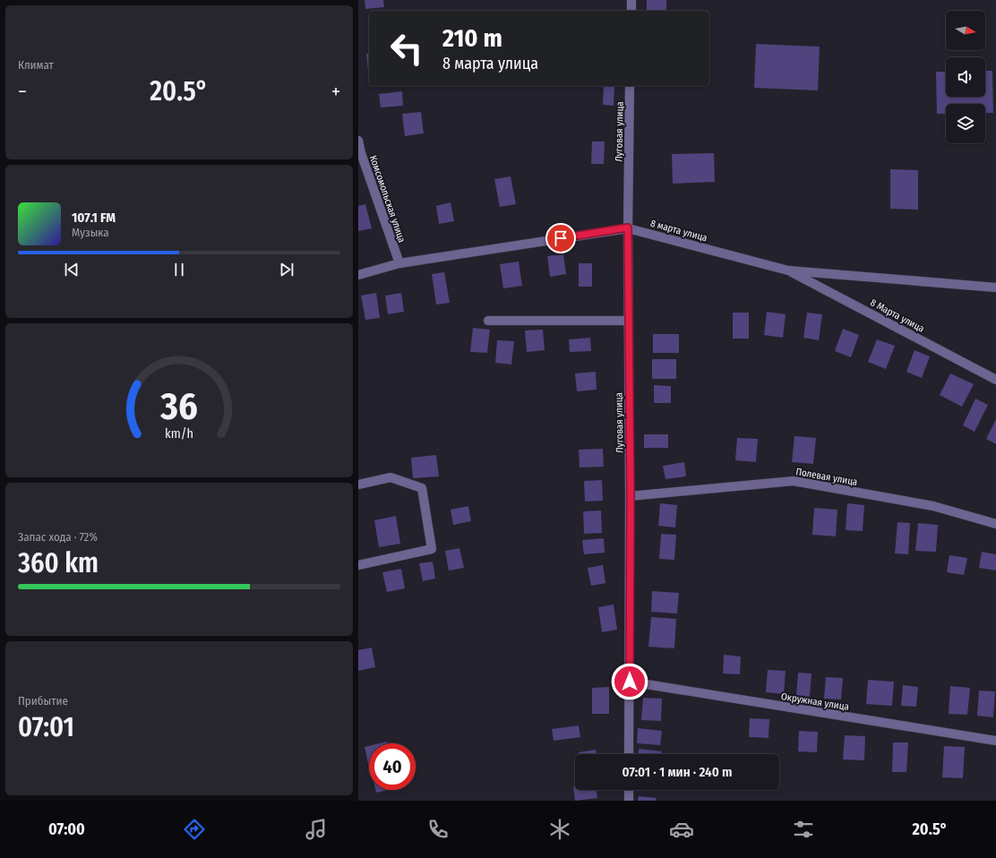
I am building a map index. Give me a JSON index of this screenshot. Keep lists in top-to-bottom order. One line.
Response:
{"streets":{"street":["Луговая улица","Комсомольская улица","8 марта улица","8 Марта улица","Полевая улица","Окружная улица"]},"crossings":[["Луговая улица","8 марта улица"],["Луговая улица","Полевая улица"],["Луговая улица","Окружная улица"],["Комсомольская улица","8 марта улица"],["8 марта улица","8 Марта улица"]],"north":"right","page":{"tile":["Климат",["Запас хода · 72%","360 km"],["Прибытие","07:01"]],"turn":["210 m","8 марта улица"],"heat":["−","20.5°","+"],"song":["107.1 FM","Музыка"],"limit":"40","trip":"07:01 · 1 мин · 240 m","tabs":["07:00","20.5°"],"gauge":["36","km/h"]}}
